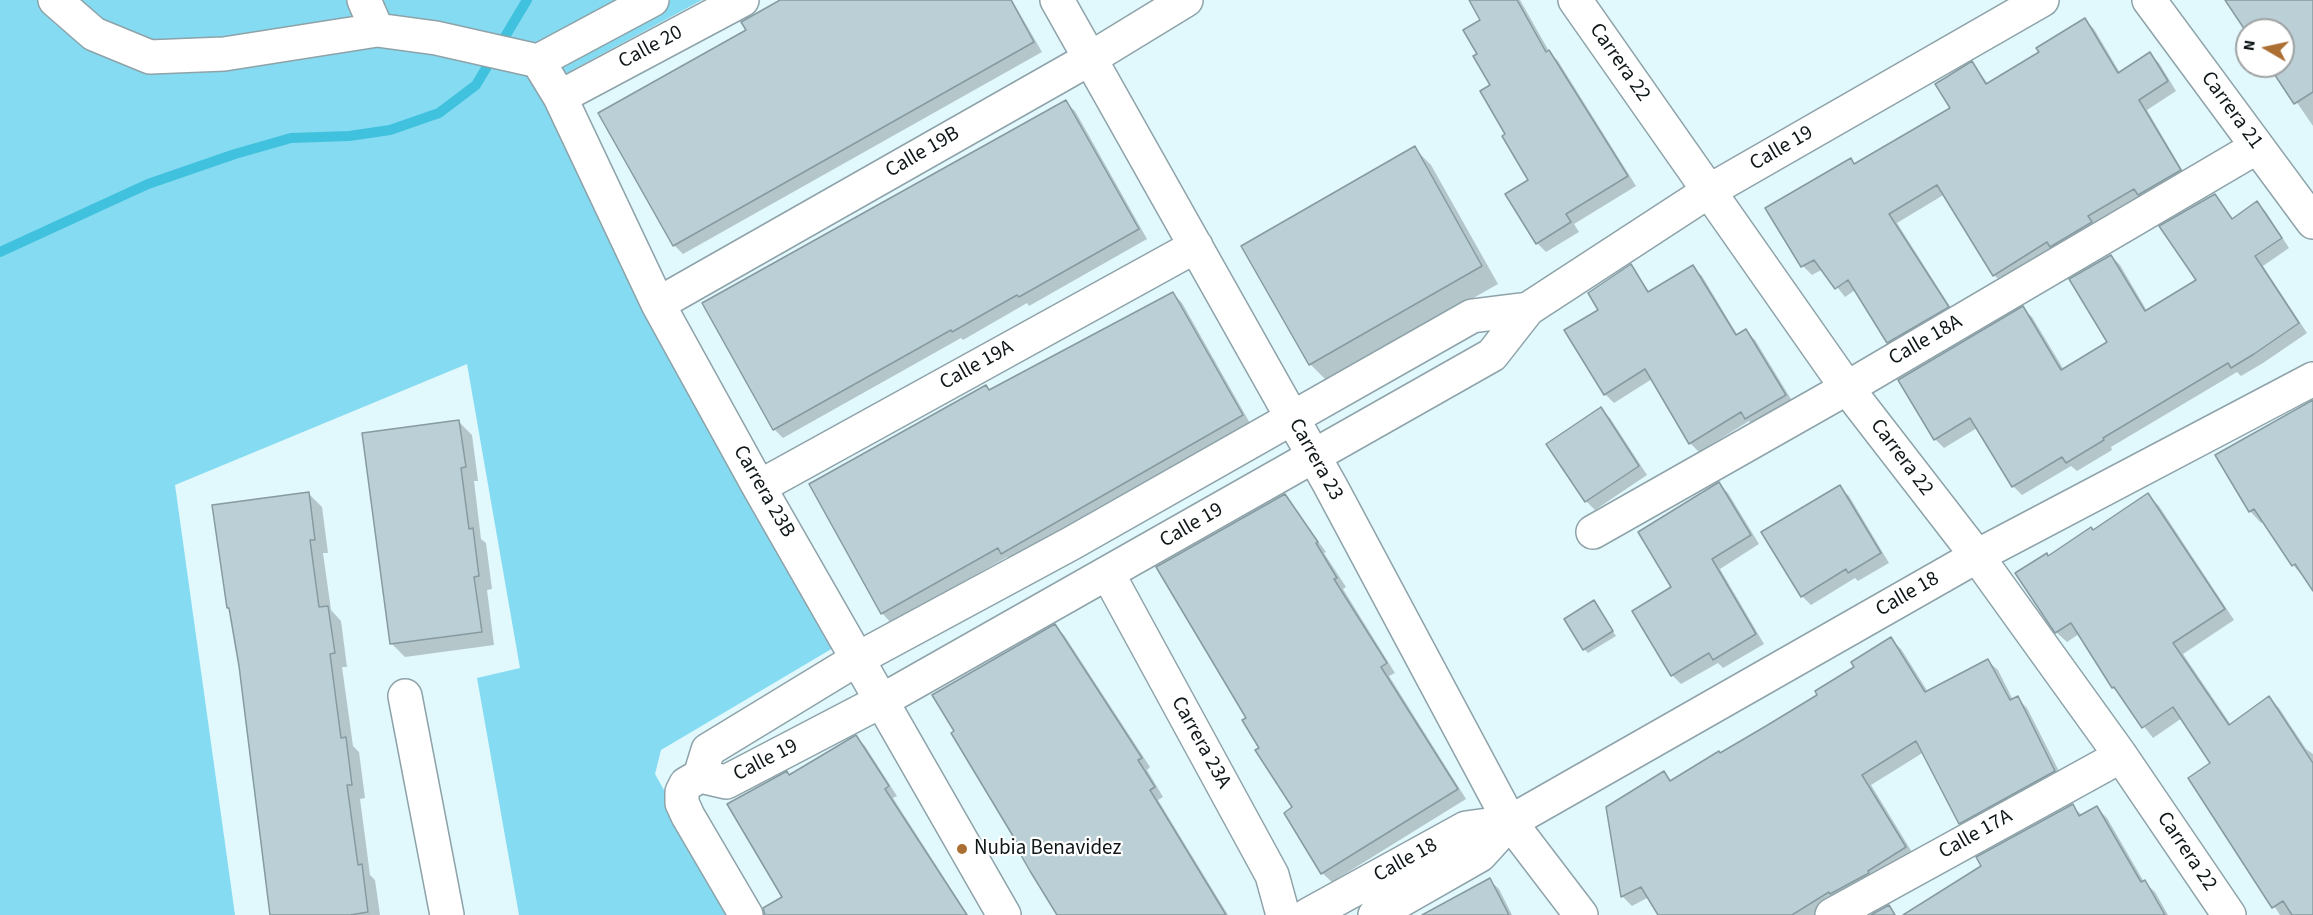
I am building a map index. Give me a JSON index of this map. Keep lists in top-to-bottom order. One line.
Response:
{"streets":{"street":["Calle 20","Carrera 22","Carrera 21","Calle 19","Calle 19B","Calle 18A","Calle 19A","Carrera 23","Carrera 23B","Calle 18","Carrera 23A","Calle 17A"]},"crossings":[["Calle 20","Carrera 23B"],["Carrera 22","Calle 19"],["Carrera 22","Calle 18A"],["Carrera 22","Calle 18"],["Carrera 22","Calle 17A"],["Carrera 21","Calle 18A"],["Calle 19","Carrera 23"],["Calle 19","Carrera 23B"],["Calle 19","Carrera 23A"],["Calle 19B","Carrera 23"],["Calle 19B","Carrera 23B"],["Calle 19A","Carrera 23"],["Calle 19A","Carrera 23B"],["Carrera 23","Calle 18"]],"places":["Nubia Benavidez"],"north":"left"}
